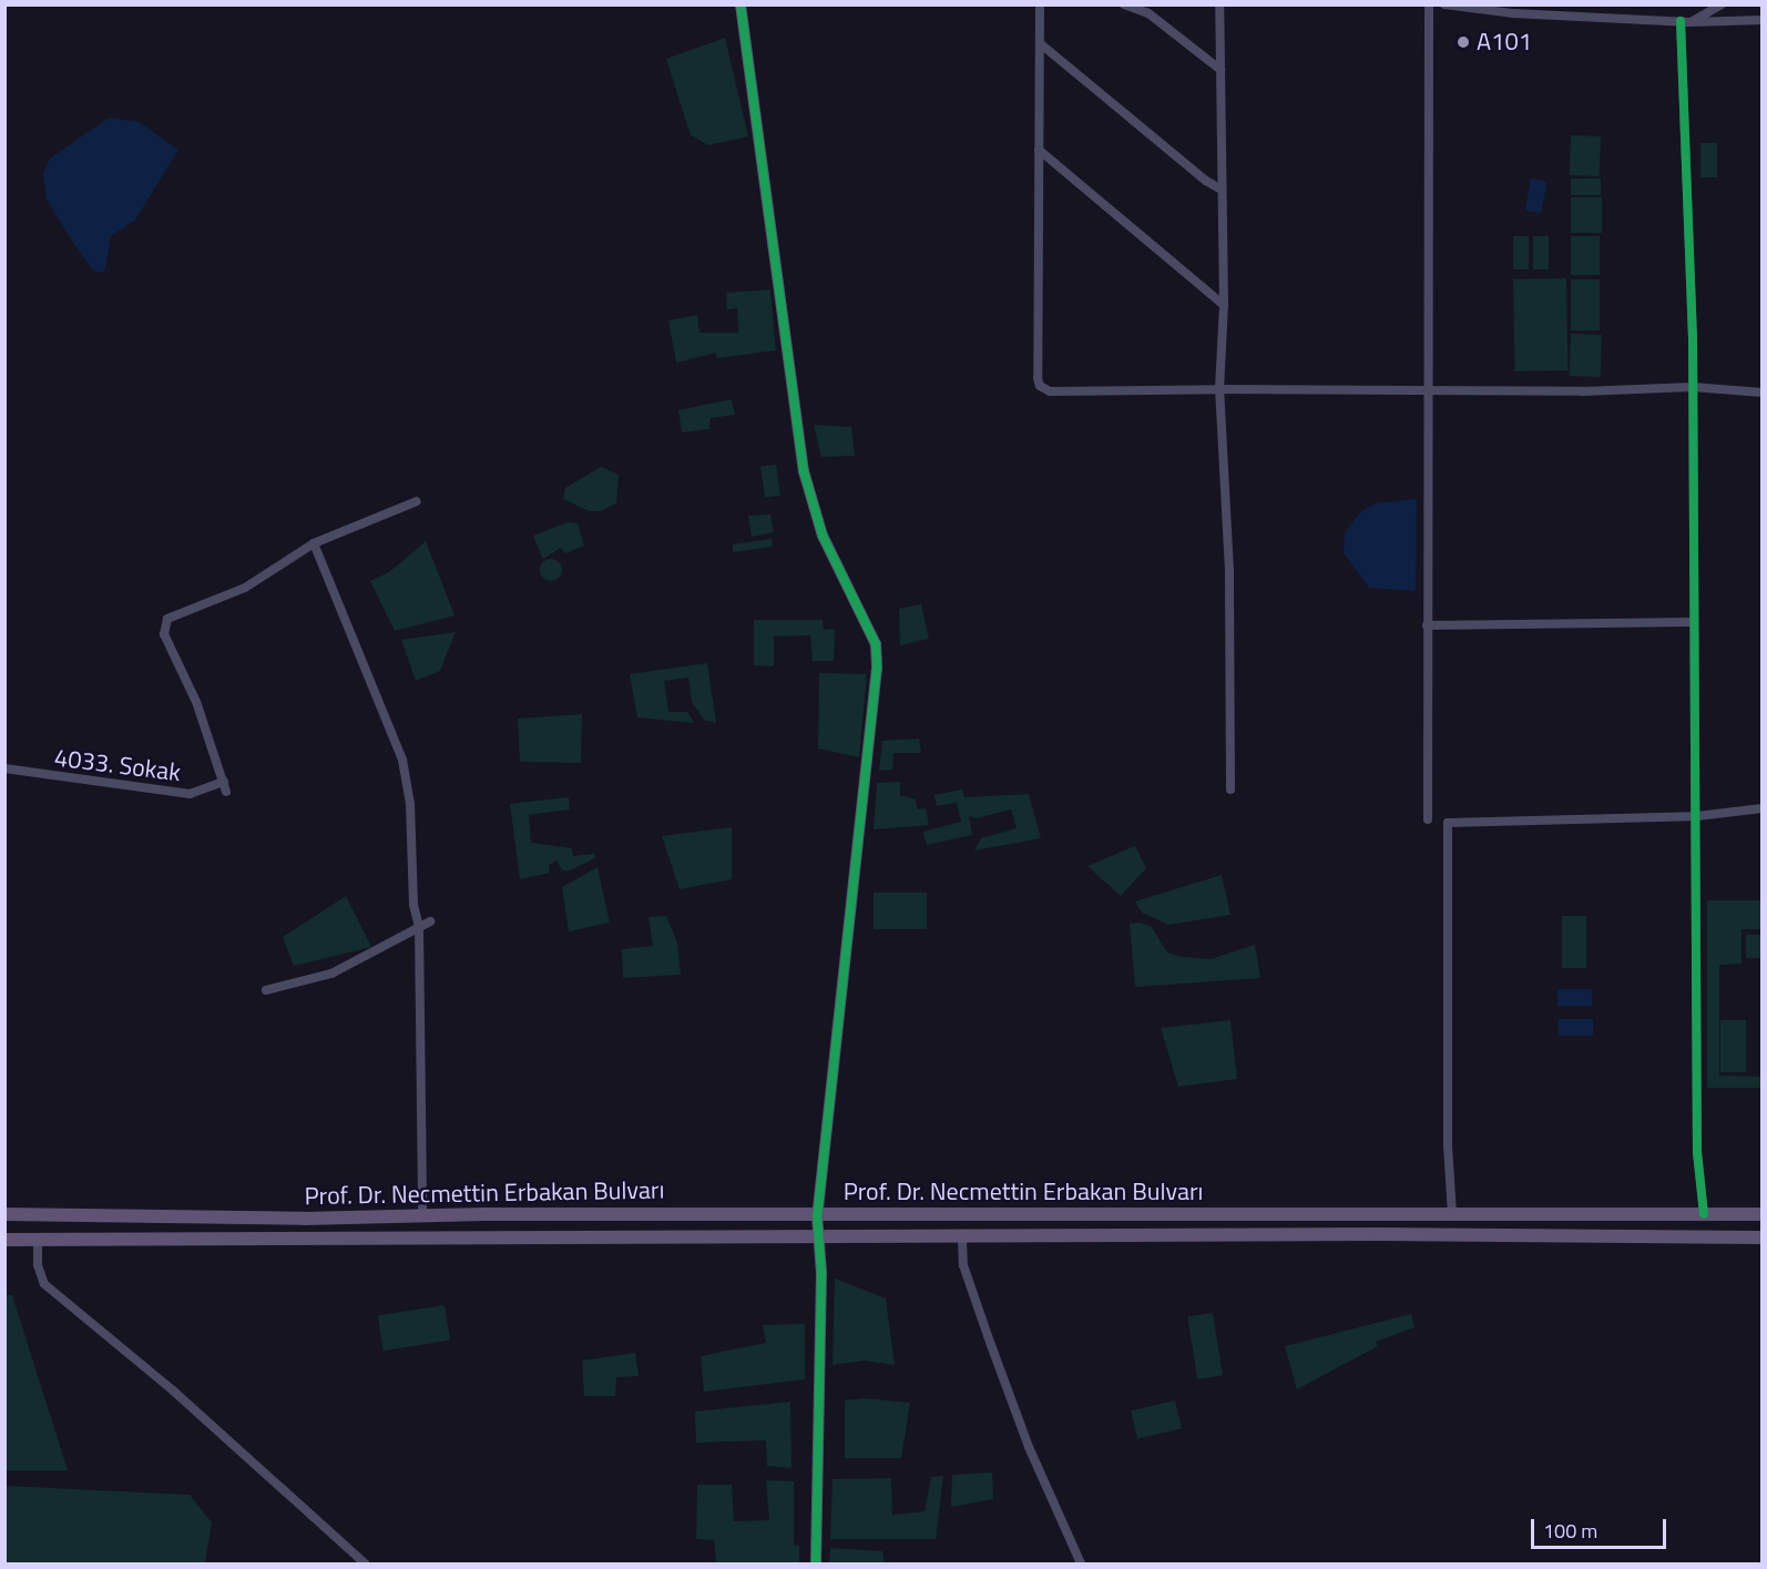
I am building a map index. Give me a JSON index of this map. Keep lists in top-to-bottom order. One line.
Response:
{"streets":{"main road":["Prof. Dr. Necmettin Erbakan Bulvarı"],"street":["4033. Sokak"]},"places":["A101"],"scale_bar":"100 m"}
